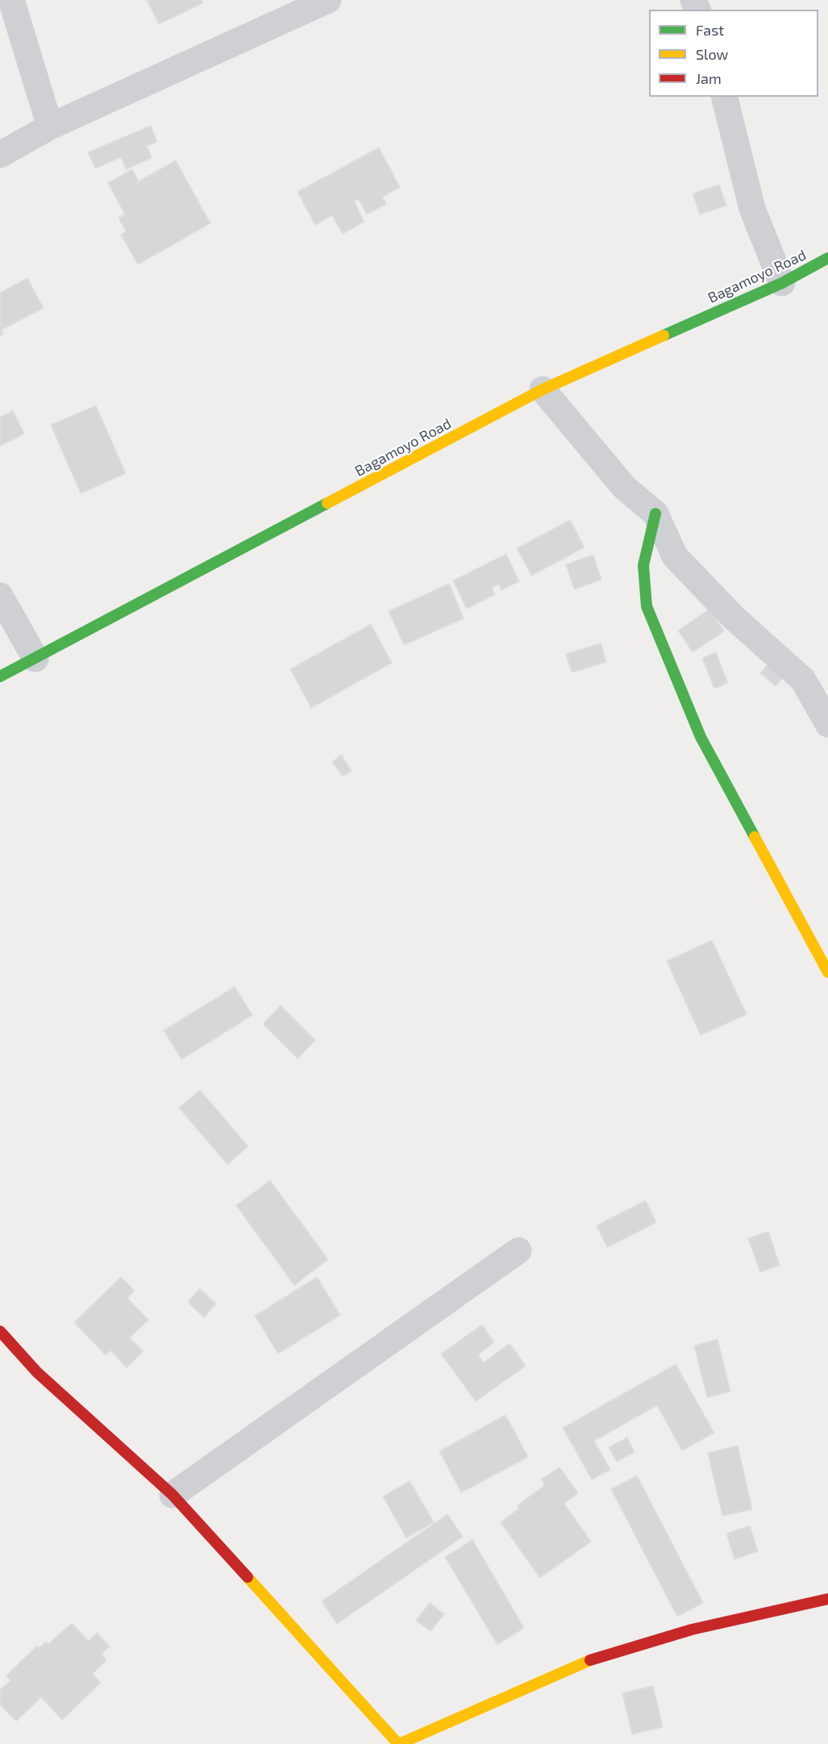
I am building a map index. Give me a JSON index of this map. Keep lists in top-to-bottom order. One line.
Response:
{"streets":{"main road":["Bagamoyo Road"]},"legend":["Fast","Slow","Jam"]}
